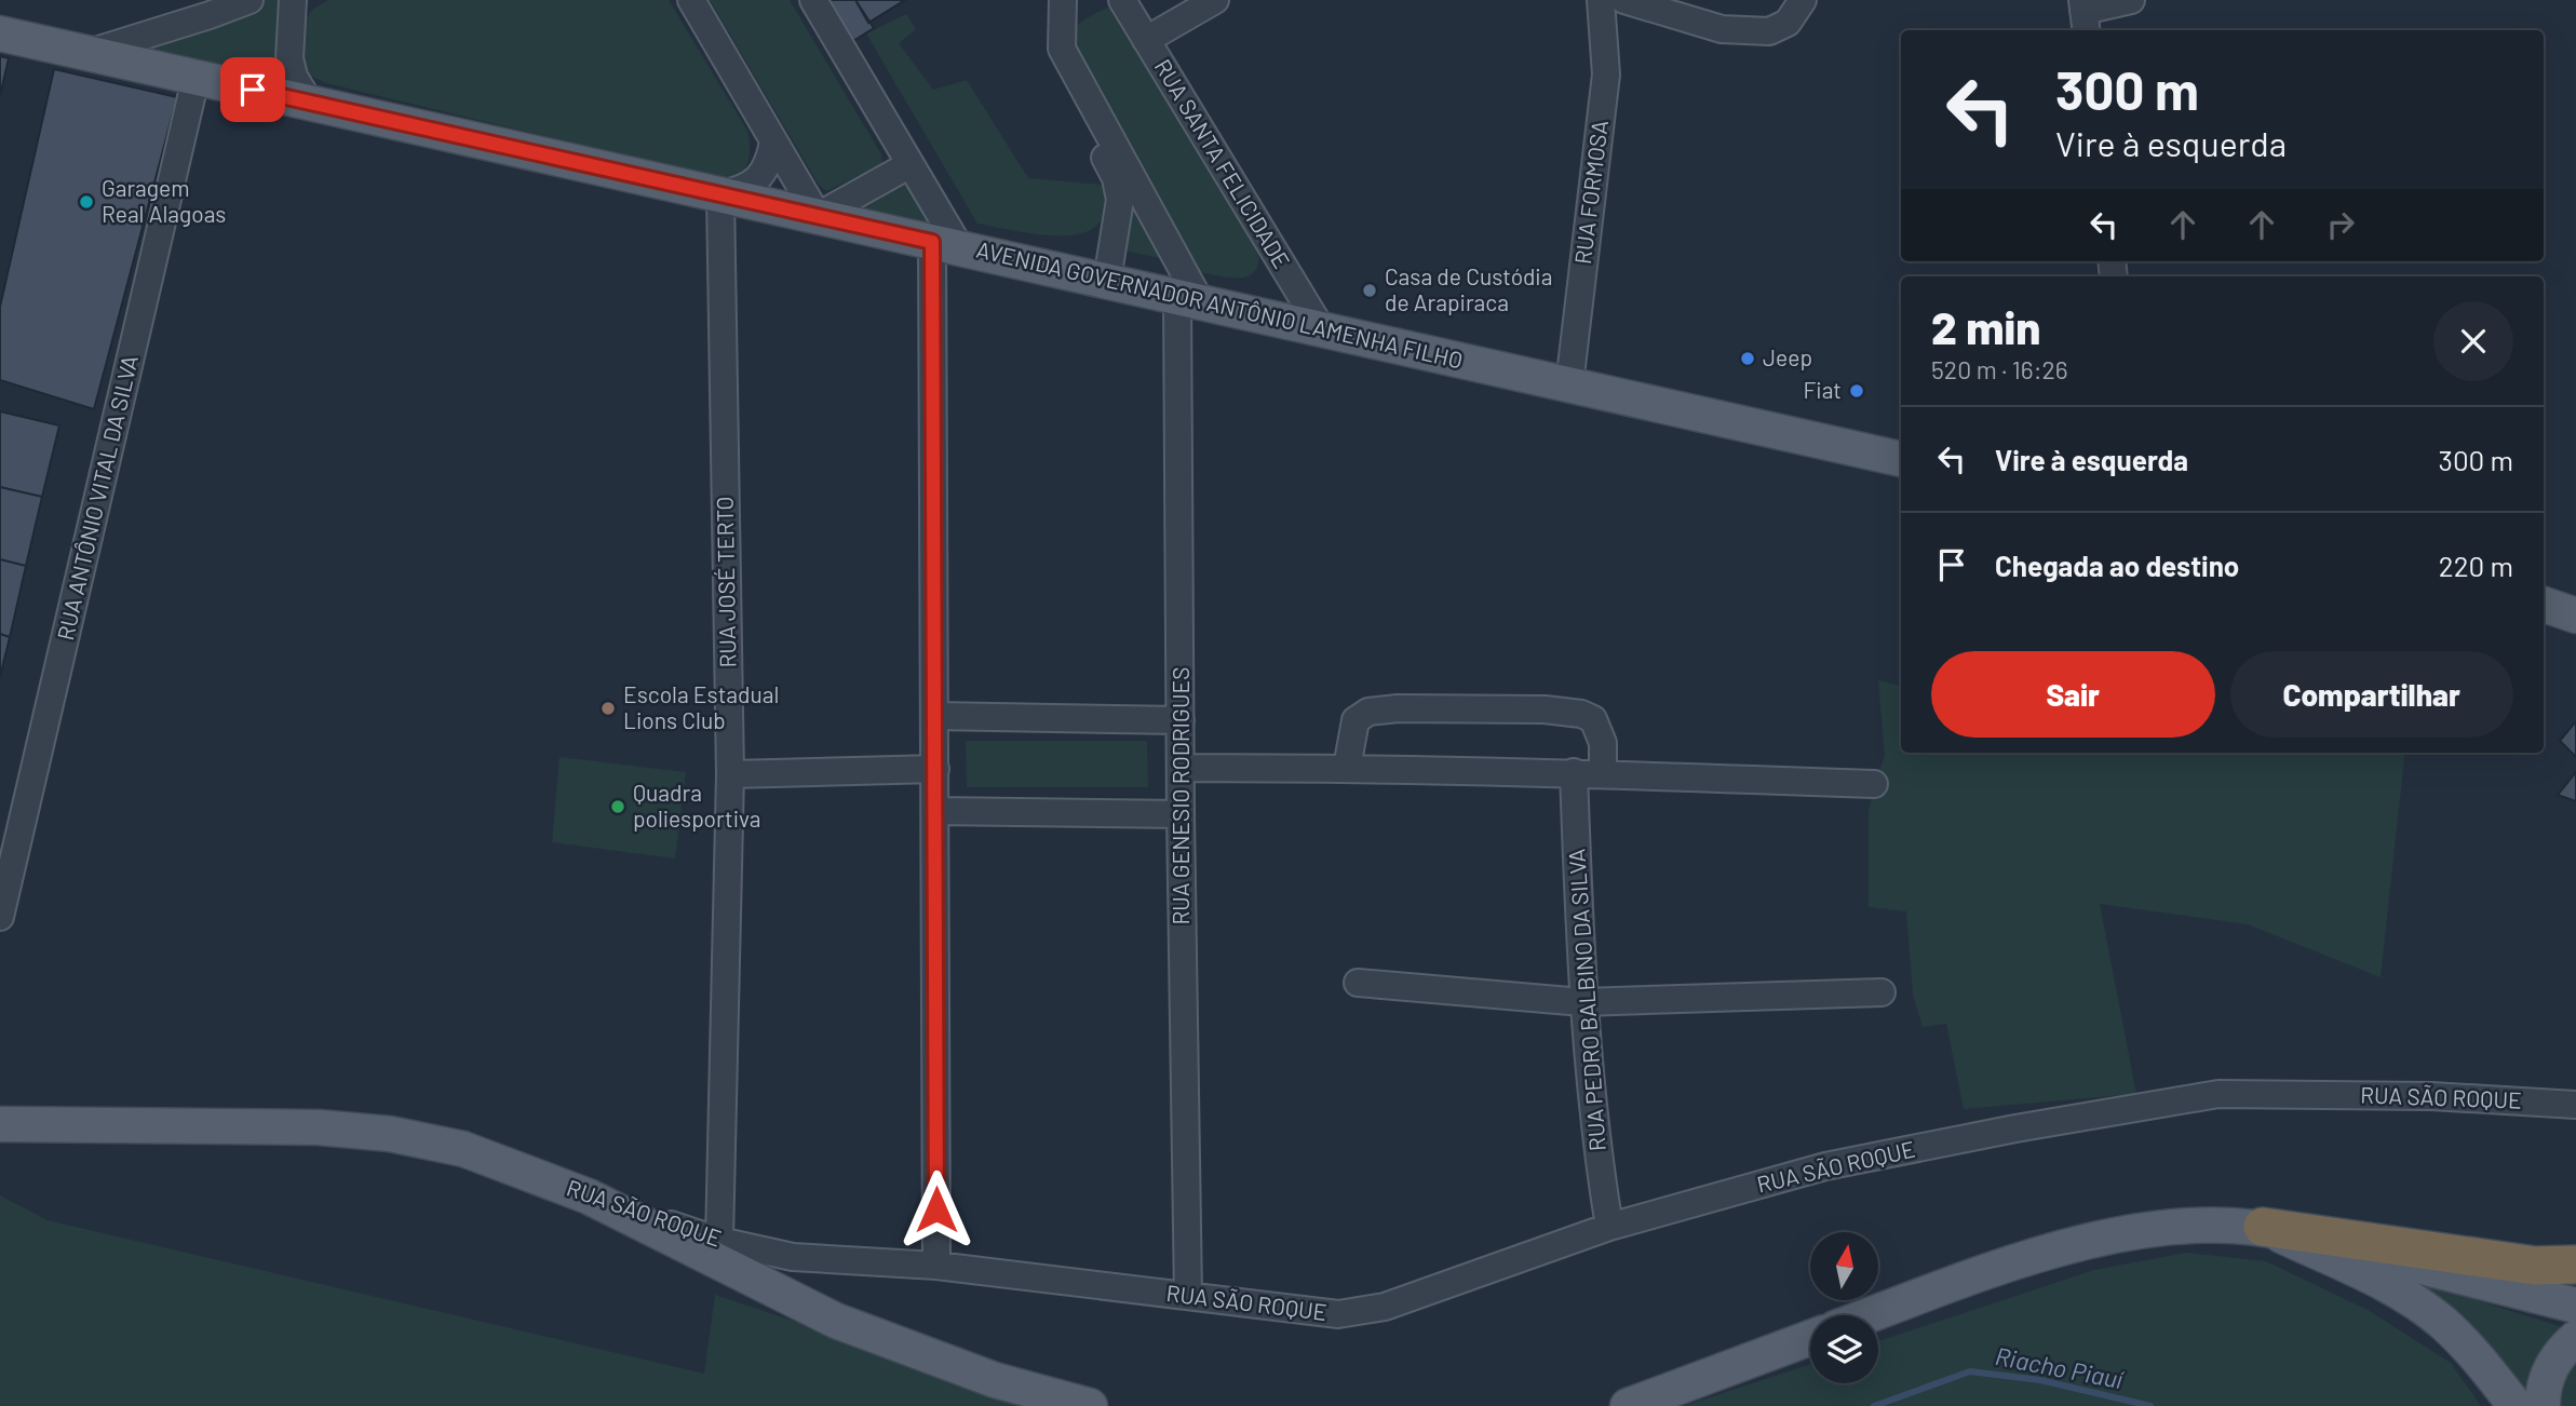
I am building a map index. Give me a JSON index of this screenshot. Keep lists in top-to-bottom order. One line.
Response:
{"streets":{"main road":["AVENIDA GOVERNADOR ANTÔNIO LAMENHA FILHO","RUA SÃO ROQUE"],"street":["RUA SANTA FELICIDADE","RUA FORMOSA","RUA ANTÔNIO VITAL DA SILVA","RUA JOSÉ TERTO","RUA GENESIO RODRIGUES","RUA PEDRO BALBINO DA SILVA"]},"crossings":[["RUA SANTA FELICIDADE","AVENIDA GOVERNADOR ANTÔNIO LAMENHA FILHO"],["RUA FORMOSA","AVENIDA GOVERNADOR ANTÔNIO LAMENHA FILHO"],["AVENIDA GOVERNADOR ANTÔNIO LAMENHA FILHO","RUA ANTÔNIO VITAL DA SILVA"],["AVENIDA GOVERNADOR ANTÔNIO LAMENHA FILHO","RUA JOSÉ TERTO"],["AVENIDA GOVERNADOR ANTÔNIO LAMENHA FILHO","RUA GENESIO RODRIGUES"],["RUA JOSÉ TERTO","RUA SÃO ROQUE"],["RUA GENESIO RODRIGUES","RUA SÃO ROQUE"],["RUA PEDRO BALBINO DA SILVA","RUA SÃO ROQUE"]],"water":["Riacho Piauí"],"places":["Garagem Real Alagoas","Casa de Custódia de Arapiraca","Jeep","Fiat","Escola Estadual Lions Club","Quadra poliesportiva"],"north":"top","page":{"turn":["300 m","Vire à esquerda"],"heading":["2 min","520 m · 16:26"],"list":[{"name":"Vire à esquerda","value":"300 m"},{"name":"Chegada ao destino","value":"220 m"}],"buttons":["Sair","Compartilhar"]}}
